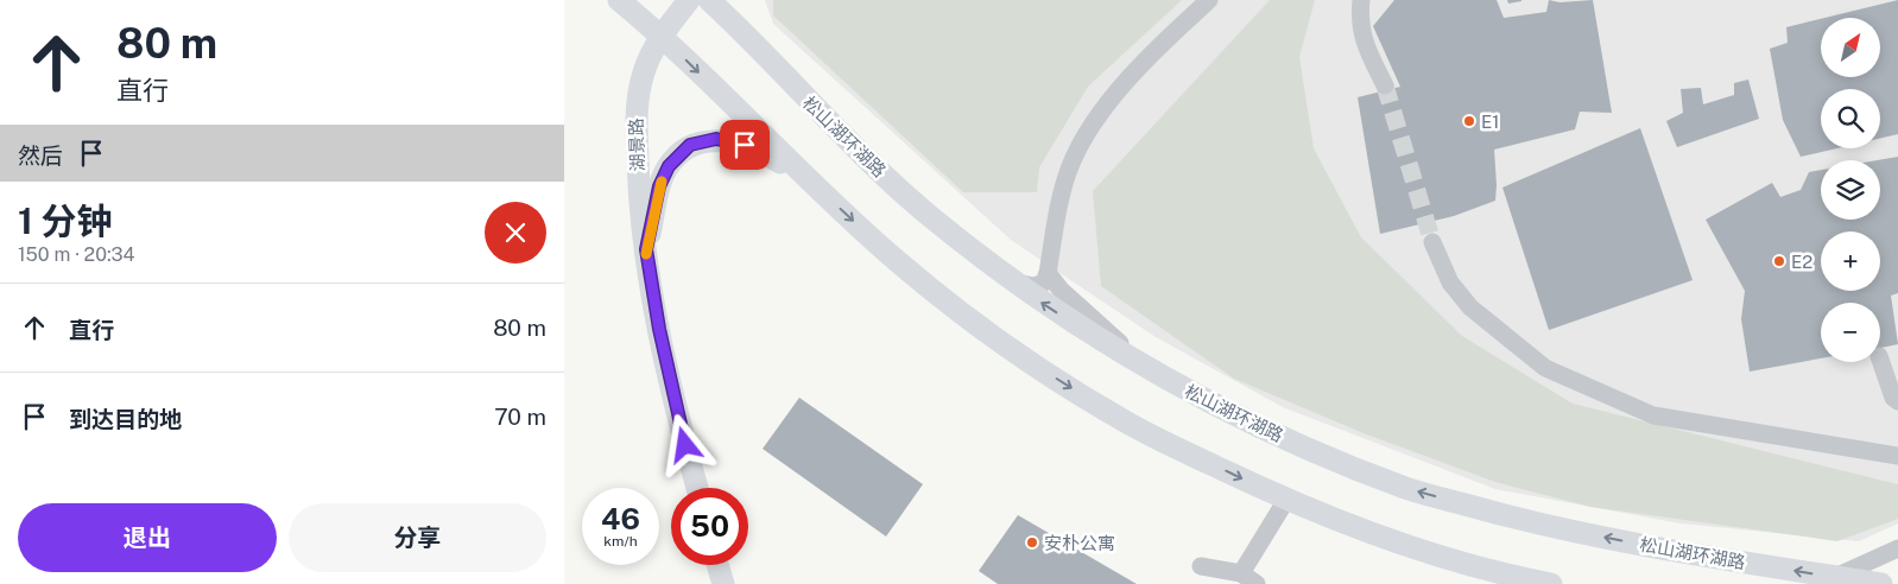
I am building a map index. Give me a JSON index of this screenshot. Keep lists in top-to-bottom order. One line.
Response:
{"streets":{"main road":["松山湖环湖路","湖景路"]},"places":["E1","E2","安朴公寓"],"north":"top right","page":{"turn":["80 m","直行"],"map_buttons":["+","−"],"then":"然后","heading":["1 分钟","150 m · 20:34"],"list":[{"name":"直行","value":"80 m"},{"name":"到达目的地","value":"70 m"}],"speed":"46 km/h","limit":"50","buttons":["退出","分享"]}}
